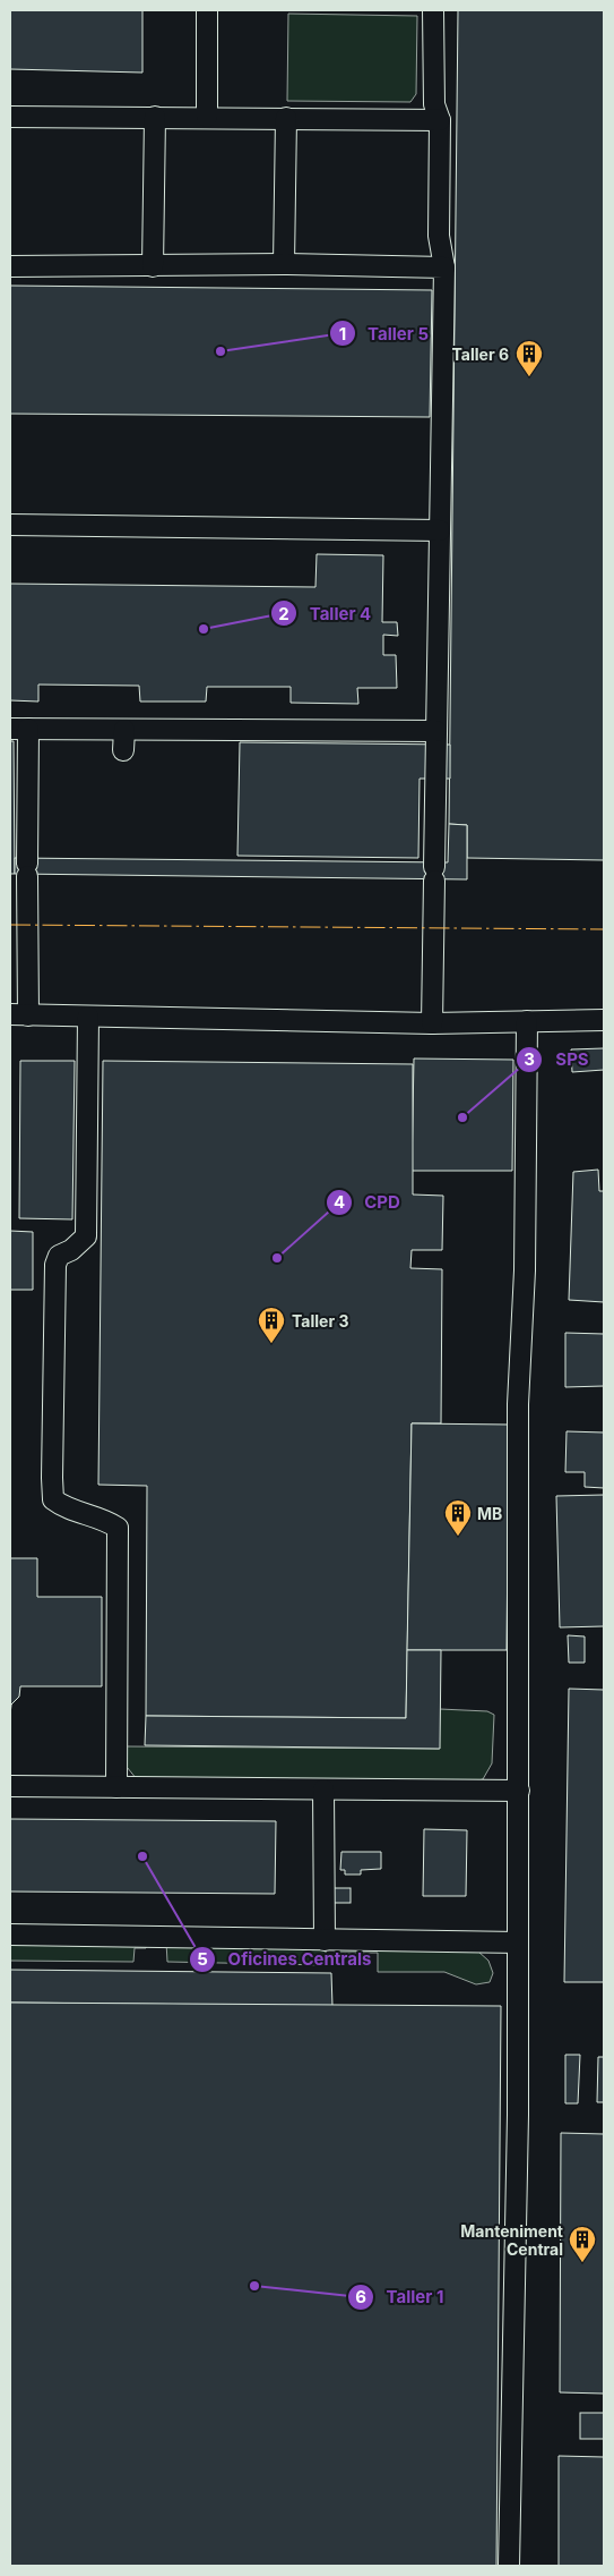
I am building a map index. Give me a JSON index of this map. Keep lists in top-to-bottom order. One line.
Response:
{"places":{"other":["Taller 5","Taller 4","SPS","CPD","Oficines Centrals","Taller 1"],"building":["Taller 6","Taller 3","MB","Manteniment Central"]}}
